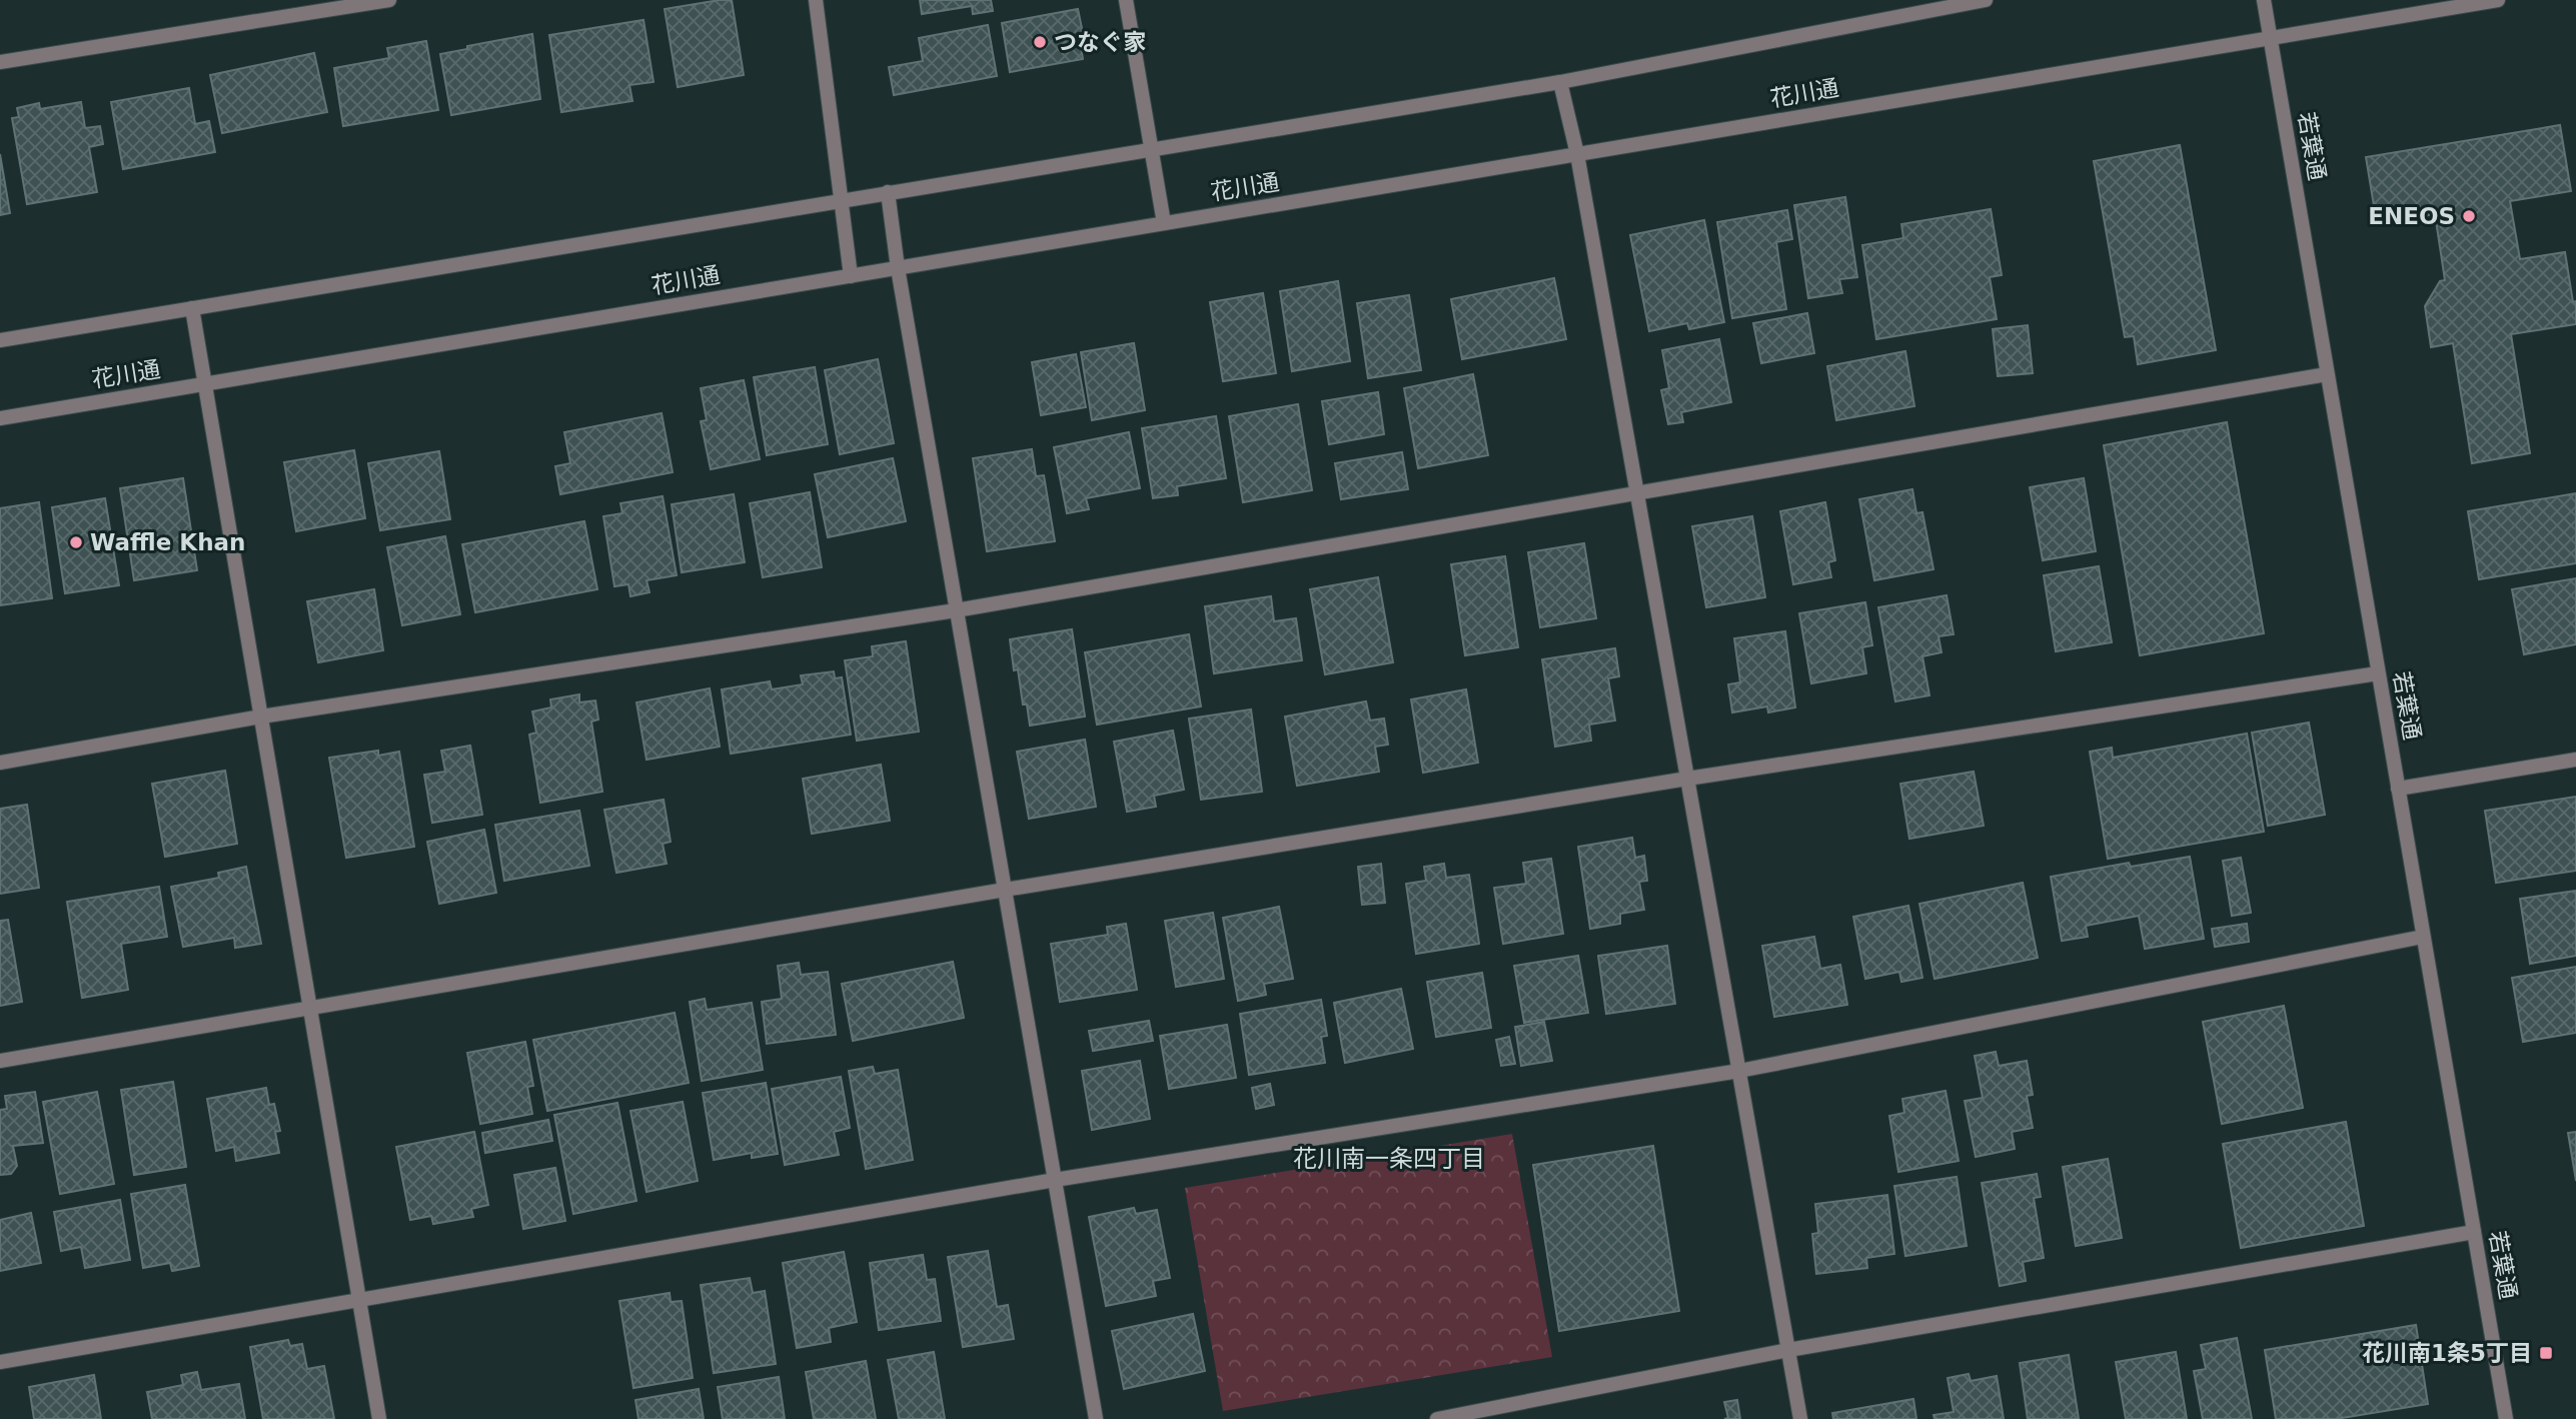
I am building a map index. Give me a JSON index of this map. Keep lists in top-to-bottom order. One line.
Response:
{"streets":{"street":["花川通","若葉通"]},"crossings":[["花川通","若葉通"]],"districts":["花川南一条四丁目"],"places":{"other":["つなぐ家","ENEOS","Waffle Khan"],"transit":["花川南1条5丁目"]}}
